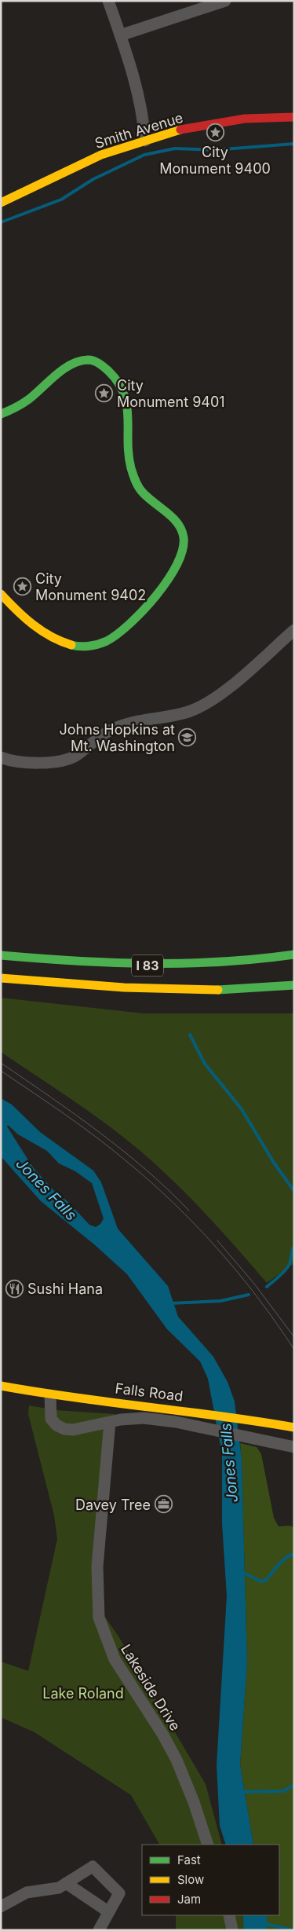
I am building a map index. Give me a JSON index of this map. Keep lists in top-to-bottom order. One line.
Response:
{"streets":{"main road":["Smith Avenue","I 83","Falls Road"],"street":["Lakeside Drive"]},"water":["Jones Falls"],"parks":["Lake Roland"],"places":{"place":["City Monument 9400","City Monument 9401","City Monument 9402"],"school or university":["Johns Hopkins at Mt. Washington"],"restaurant":["Sushi Hana"],"office":["Davey Tree"]},"legend":["Fast","Slow","Jam"]}
